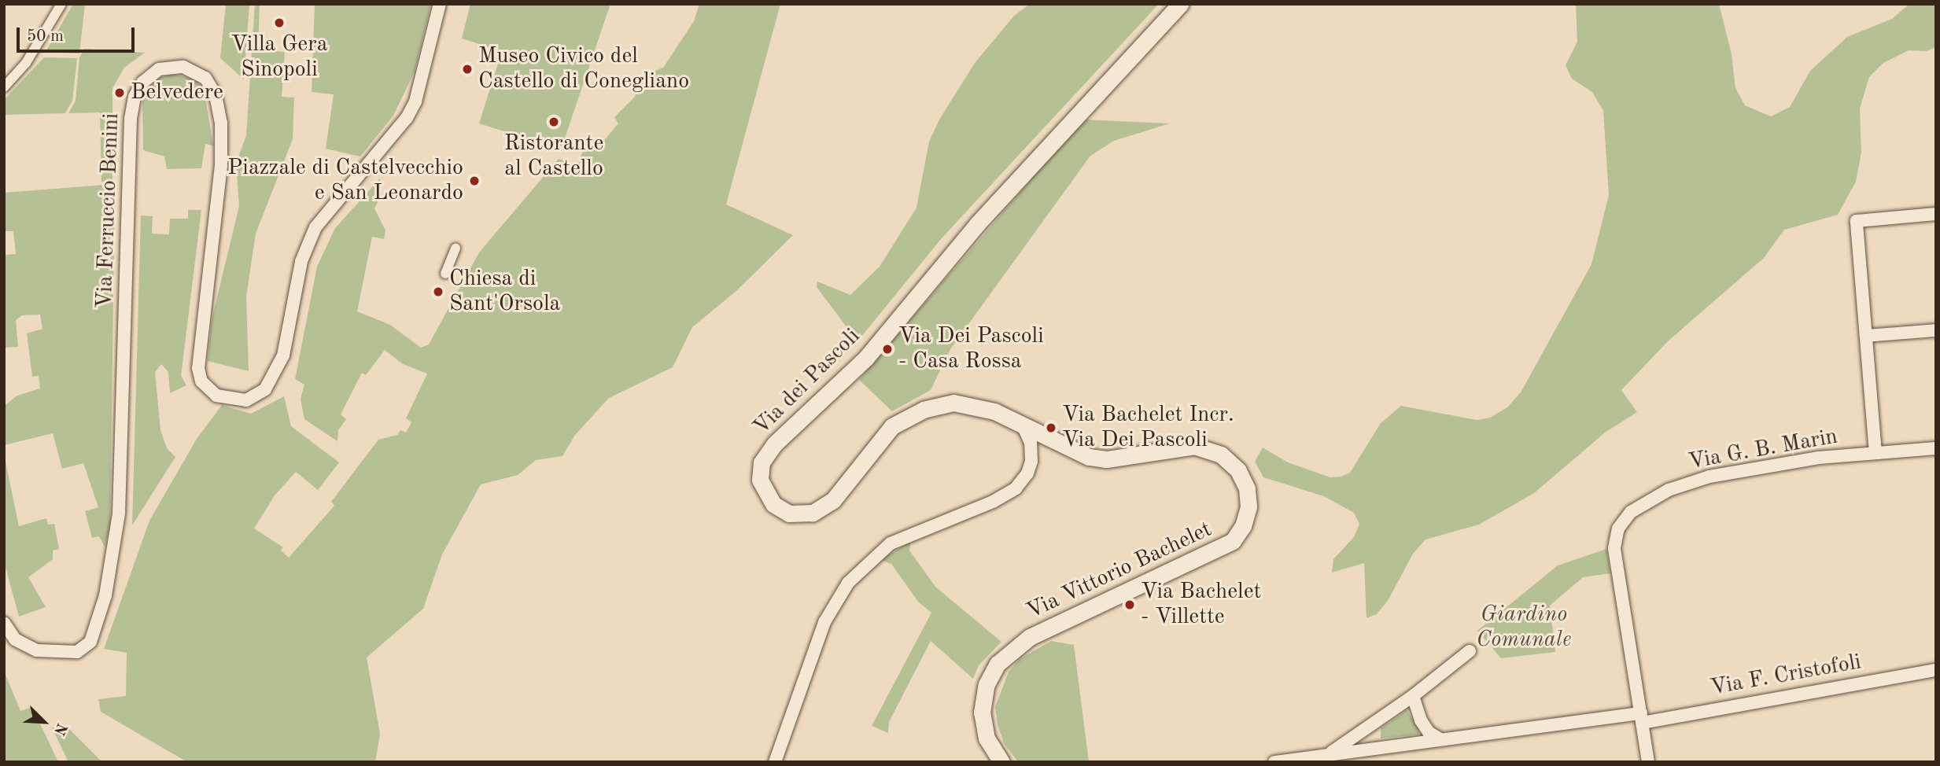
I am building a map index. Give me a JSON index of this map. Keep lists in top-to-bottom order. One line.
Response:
{"streets":{"street":["Via Ferruccio Benini","Via dei Pascoli","Via G. B. Marin","Via Vittorio Bachelet","Via F. Cristofoli"]},"crossings":[["Via dei Pascoli","Via Vittorio Bachelet"],["Via G. B. Marin","Via F. Cristofoli"]],"parks":["Giardino Comunale"],"places":["Villa Gera Sinopoli","Museo Civico del Castello di Conegliano","Belvedere","Ristorante al Castello","Piazzale di Castelvecchio e San Leonardo","Chiesa di Sant'Orsola","Via Dei Pascoli - Casa Rossa","Via Bachelet Incr. Via Dei Pascoli","Via Bachelet - Villette"],"scale_bar":"50 m","north":"bottom right"}
